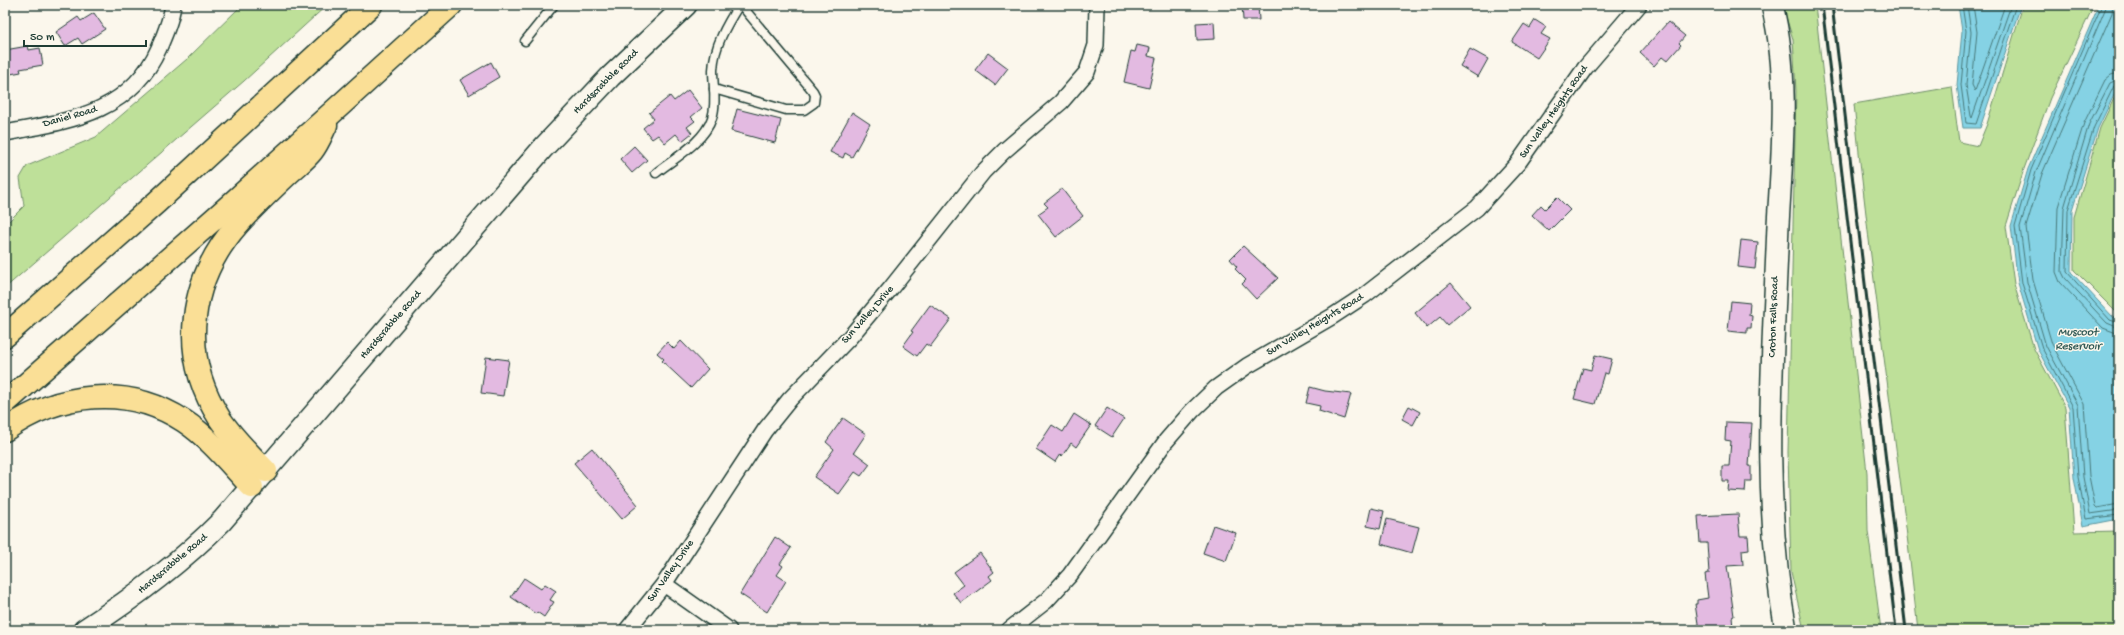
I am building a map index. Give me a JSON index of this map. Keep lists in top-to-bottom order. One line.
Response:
{"streets":{"main road":["Hardscrabble Road","Croton Falls Road"],"street":["Sun Valley Heights Road","Daniel Road","Sun Valley Drive"]},"water":["Muscoot Reservoir"],"scale_bar":"50 m"}
